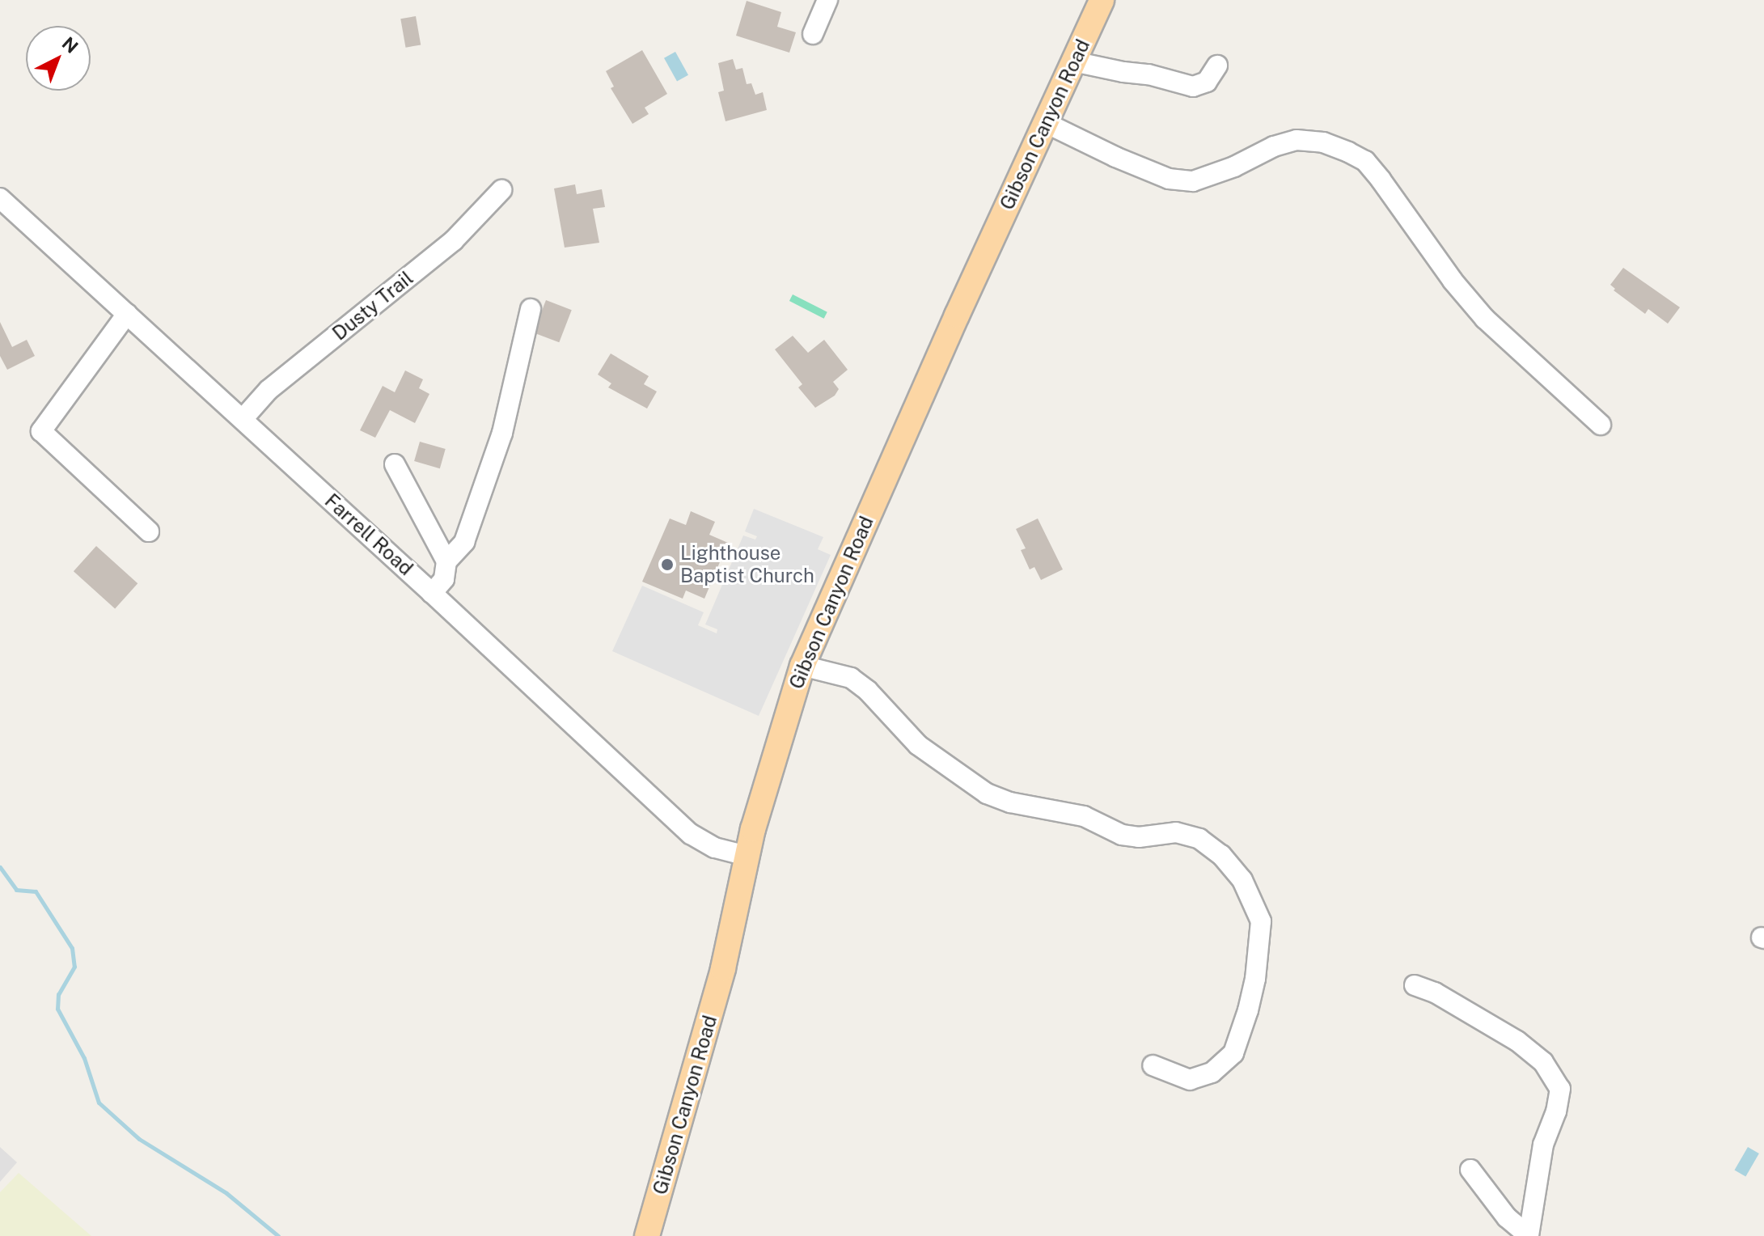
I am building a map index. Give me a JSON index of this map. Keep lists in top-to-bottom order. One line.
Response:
{"streets":{"main road":["Gibson Canyon Road"],"street":["Dusty Trail","Farrell Road"]},"crossings":[["Gibson Canyon Road","Farrell Road"],["Dusty Trail","Farrell Road"]],"places":["Lighthouse Baptist Church"],"north":"top right"}
